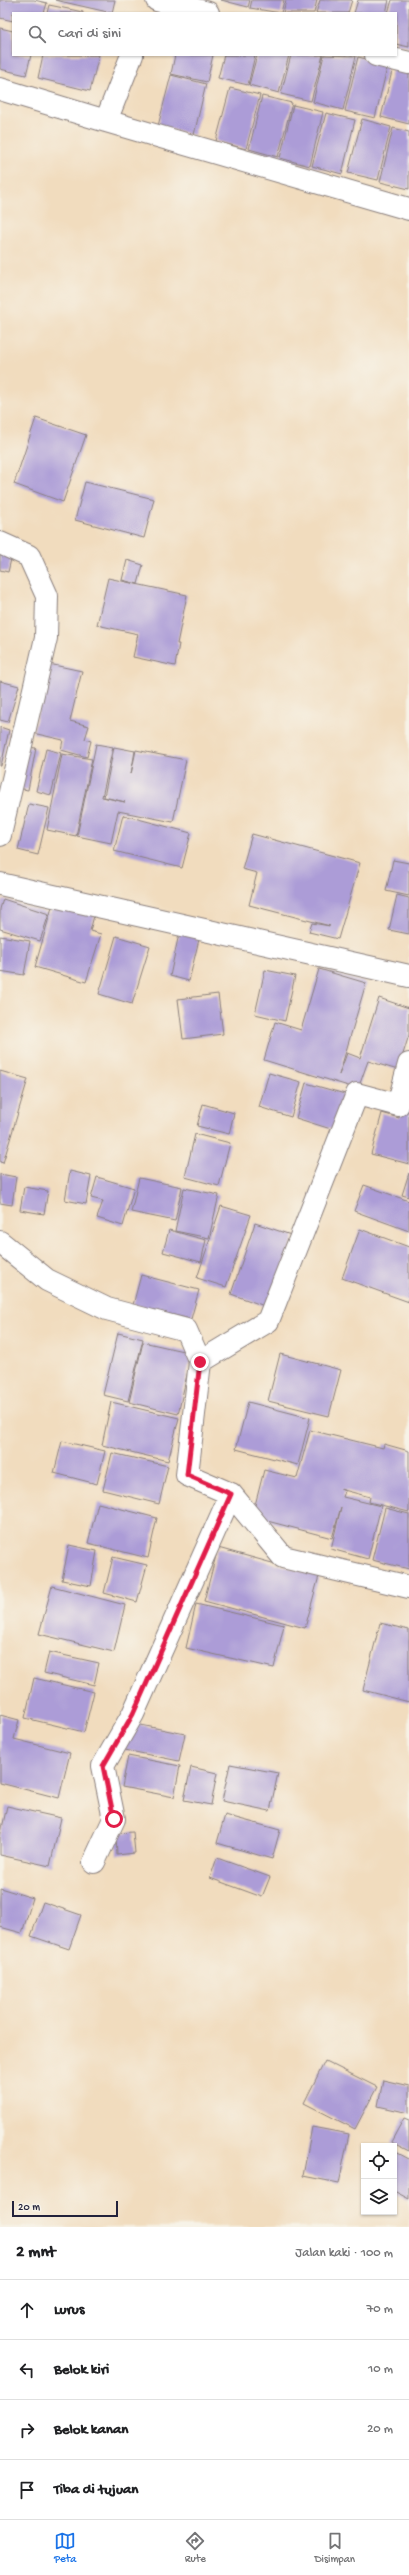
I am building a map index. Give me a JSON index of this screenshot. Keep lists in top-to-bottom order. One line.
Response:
{"scale_bar":"20 m","page":{"search":"Cari di sini","scale":"20 m","heading":["2 mnt","Jalan kaki · 100 m"],"list":[["Lurus","70 m"],["Belok kiri","10 m"],["Belok kanan","20 m"],"Tiba di tujuan"],"nav":["Peta","Rute","Disimpan"]}}
